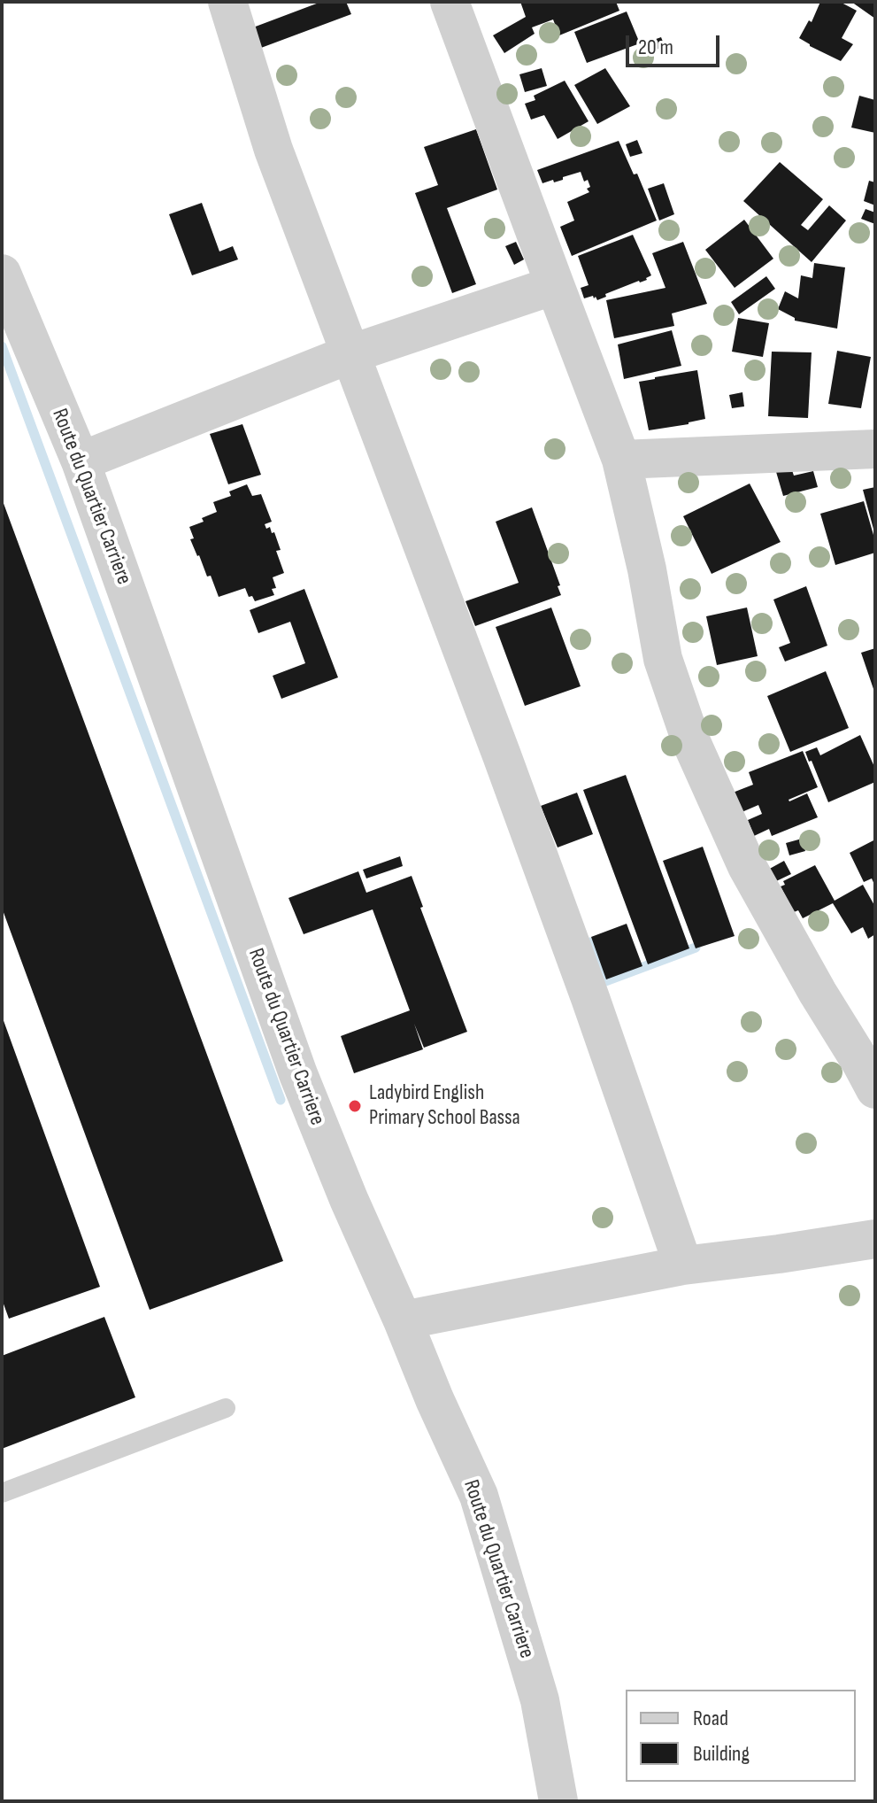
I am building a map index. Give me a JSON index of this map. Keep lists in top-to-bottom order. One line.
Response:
{"streets":{"street":["Route du Quartier Carriere"]},"places":["Ladybird English Primary School Bassa"],"legend":["Road","Building"],"scale_bar":"20 m"}
